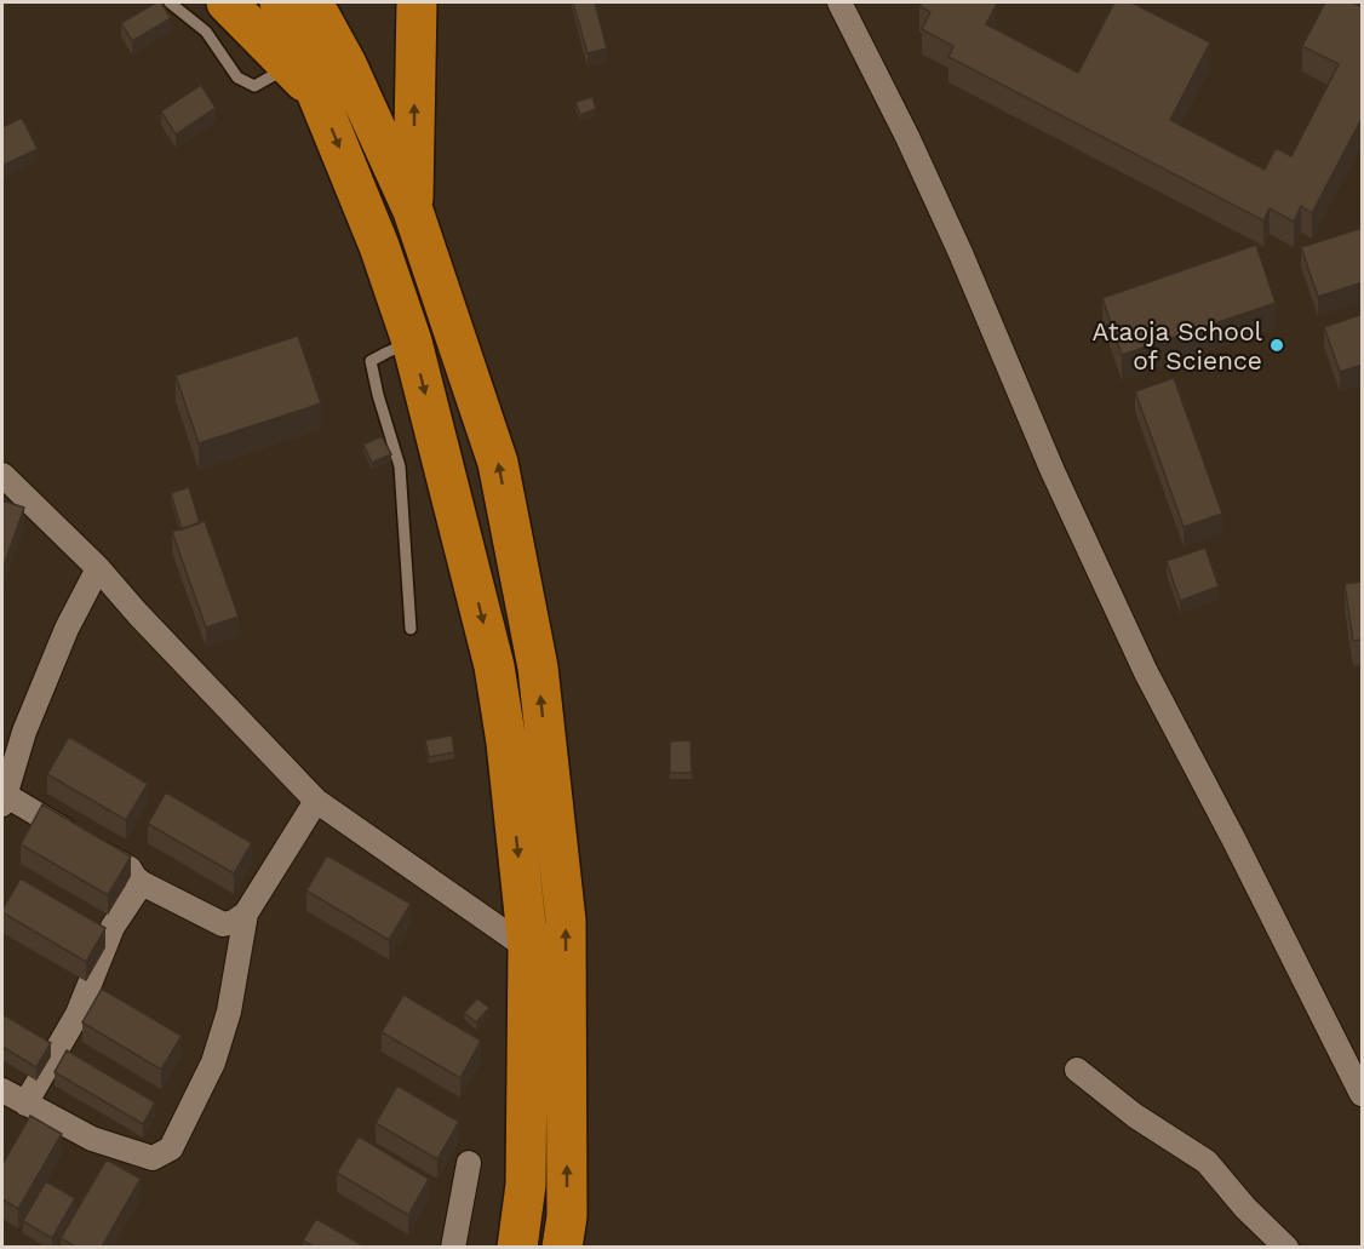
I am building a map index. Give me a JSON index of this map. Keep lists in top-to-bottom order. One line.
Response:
{"places":["Ataoja School of Science"]}
